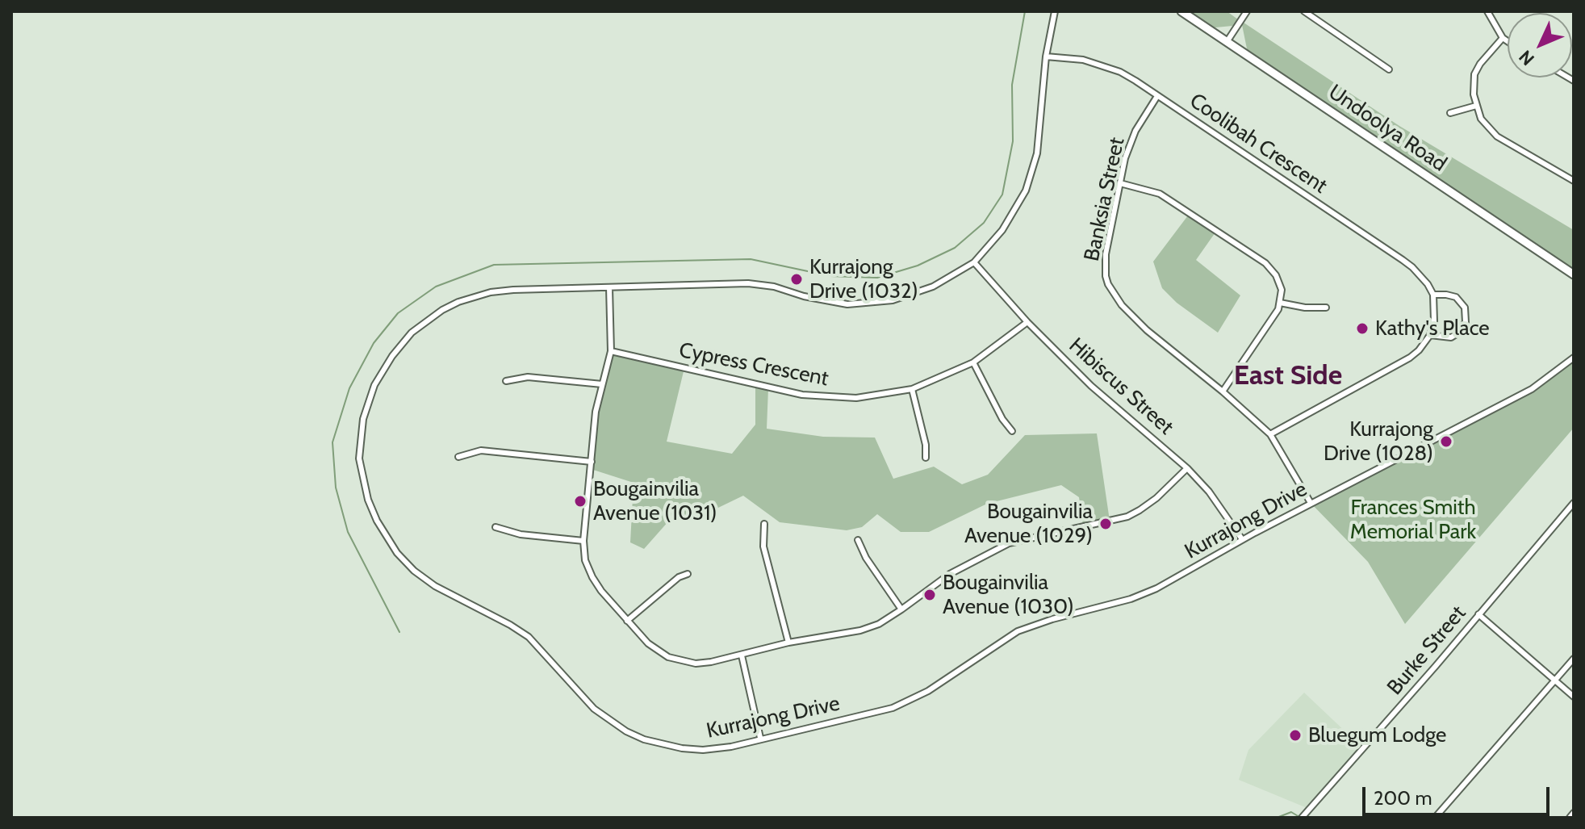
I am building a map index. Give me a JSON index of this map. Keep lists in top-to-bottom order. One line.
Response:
{"streets":{"main road":["Undoolya Road"],"street":["Coolibah Crescent","Banksia Street","Cypress Crescent","Hibiscus Street","Kurrajong Drive","Burke Street"]},"crossings":[["Coolibah Crescent","Banksia Street"],["Coolibah Crescent","Kurrajong Drive"],["Banksia Street","Kurrajong Drive"],["Cypress Crescent","Hibiscus Street"],["Hibiscus Street","Kurrajong Drive"]],"districts":["East Side"],"parks":["Frances Smith Memorial Park"],"places":["Kurrajong Drive (1032)","Kathy's Place","Kurrajong Drive (1028)","Bougainvilia Avenue (1031)","Bougainvilia Avenue (1029)","Bougainvilia Avenue (1030)","Bluegum Lodge"],"scale_bar":"200 m","north":"bottom left"}
